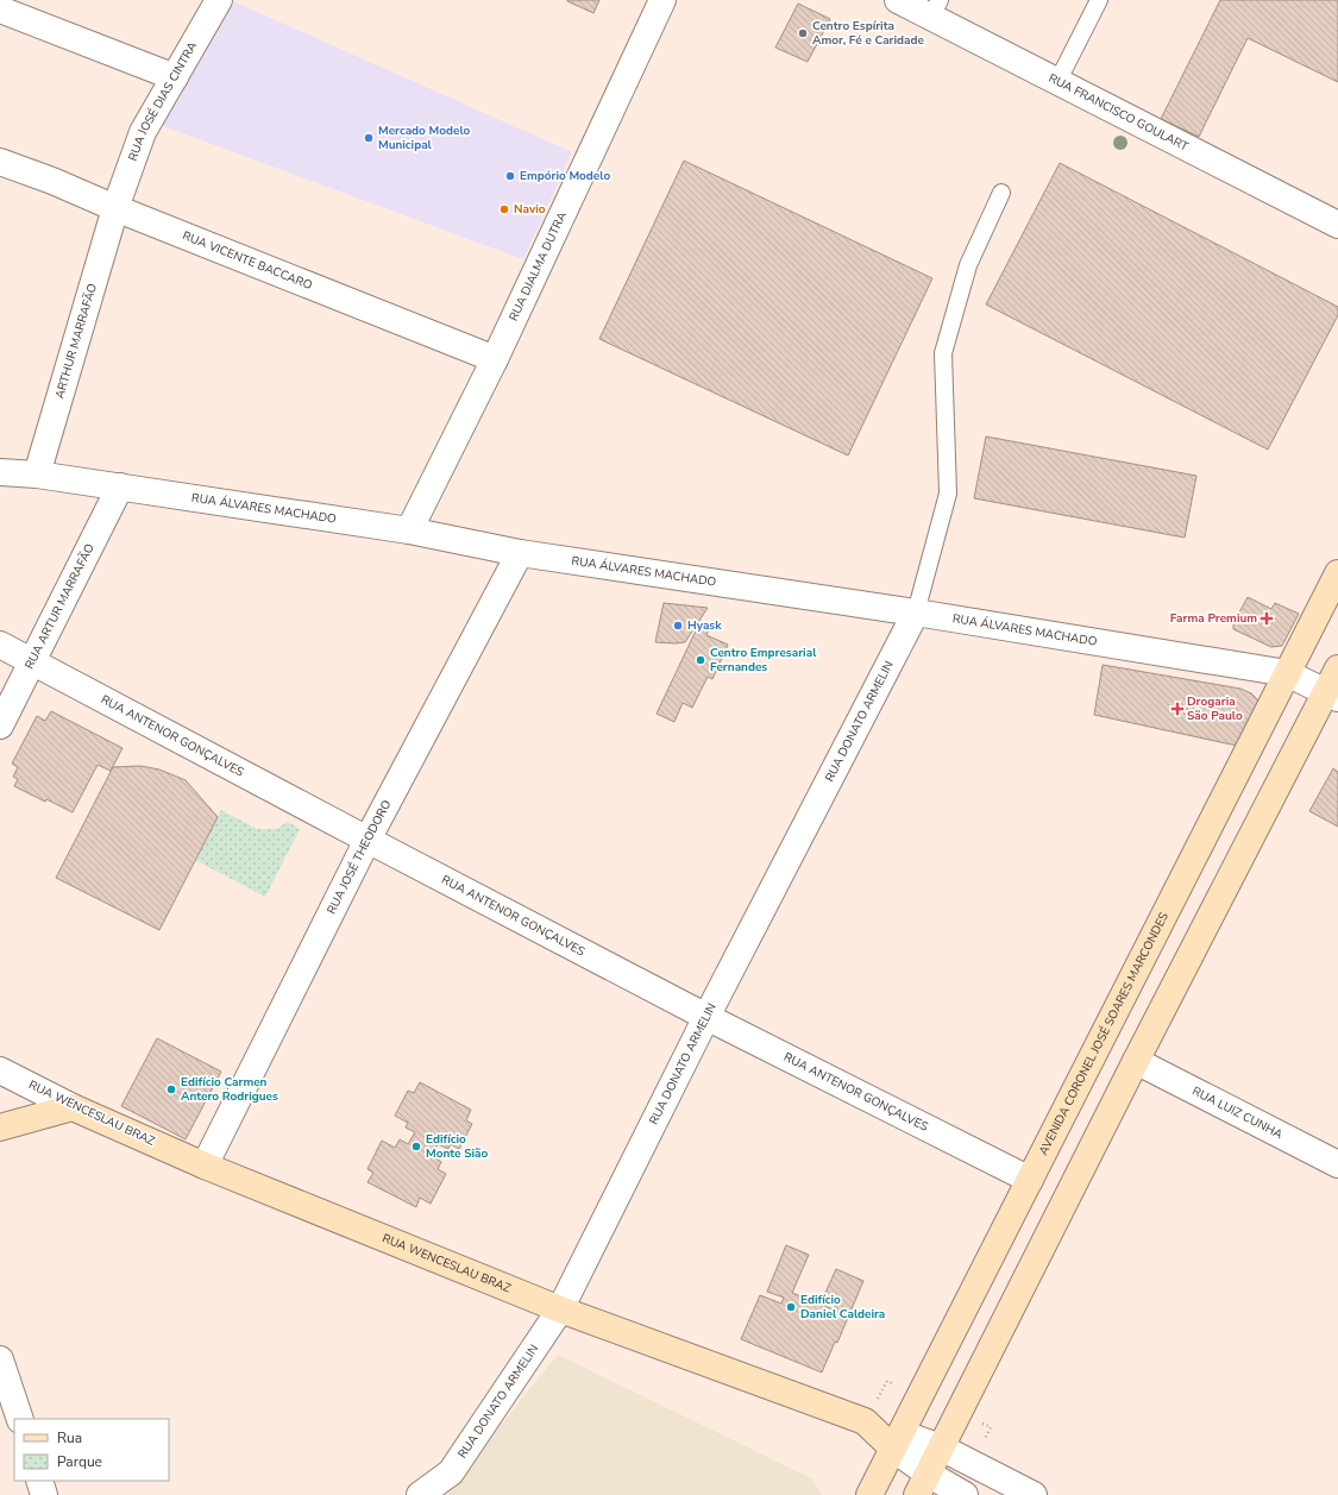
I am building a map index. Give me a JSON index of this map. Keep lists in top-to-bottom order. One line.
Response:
{"streets":{"main road":["AVENIDA CORONEL JOSÉ SOARES MARCONDES","RUA WENCESLAU BRAZ"],"street":["RUA JOSÉ DIAS CINTRA","RUA FRANCISCO GOULART","RUA VICENTE BACCARO","RUA DJALMA DUTRA","ARTHUR MARRAFÃO","RUA ÁLVARES MACHADO","RUA ARTUR MARRAFÃO","RUA DONATO ARMELIN","RUA ANTENOR GONÇALVES","RUA JOSÉ THEODORO","RUA LUIZ CUNHA"]},"crossings":[["RUA JOSÉ DIAS CINTRA","RUA VICENTE BACCARO"],["RUA JOSÉ DIAS CINTRA","ARTHUR MARRAFÃO"],["RUA VICENTE BACCARO","RUA DJALMA DUTRA"],["RUA VICENTE BACCARO","ARTHUR MARRAFÃO"],["RUA DJALMA DUTRA","RUA ÁLVARES MACHADO"],["ARTHUR MARRAFÃO","RUA ÁLVARES MACHADO"],["RUA ÁLVARES MACHADO","RUA ARTUR MARRAFÃO"],["RUA ÁLVARES MACHADO","RUA DONATO ARMELIN"],["RUA ÁLVARES MACHADO","RUA JOSÉ THEODORO"],["RUA ÁLVARES MACHADO","AVENIDA CORONEL JOSÉ SOARES MARCONDES"],["RUA ARTUR MARRAFÃO","RUA ANTENOR GONÇALVES"],["RUA DONATO ARMELIN","RUA ANTENOR GONÇALVES"],["RUA DONATO ARMELIN","RUA WENCESLAU BRAZ"],["RUA ANTENOR GONÇALVES","RUA JOSÉ THEODORO"],["RUA ANTENOR GONÇALVES","AVENIDA CORONEL JOSÉ SOARES MARCONDES"],["RUA JOSÉ THEODORO","RUA WENCESLAU BRAZ"],["AVENIDA CORONEL JOSÉ SOARES MARCONDES","RUA WENCESLAU BRAZ"]],"places":{"other":["Centro Espírita Amor, Fé e Caridade","Mercado Modelo Municipal","Empório Modelo","Navio","Hyask","Centro Empresarial Fernandes","Edifício Carmen Antero Rodrigues","Edifício Monte Sião","Edifício Daniel Caldeira"],"health":["Farma Premium","Drogaria São Paulo"]},"legend":["Rua","Parque"]}
